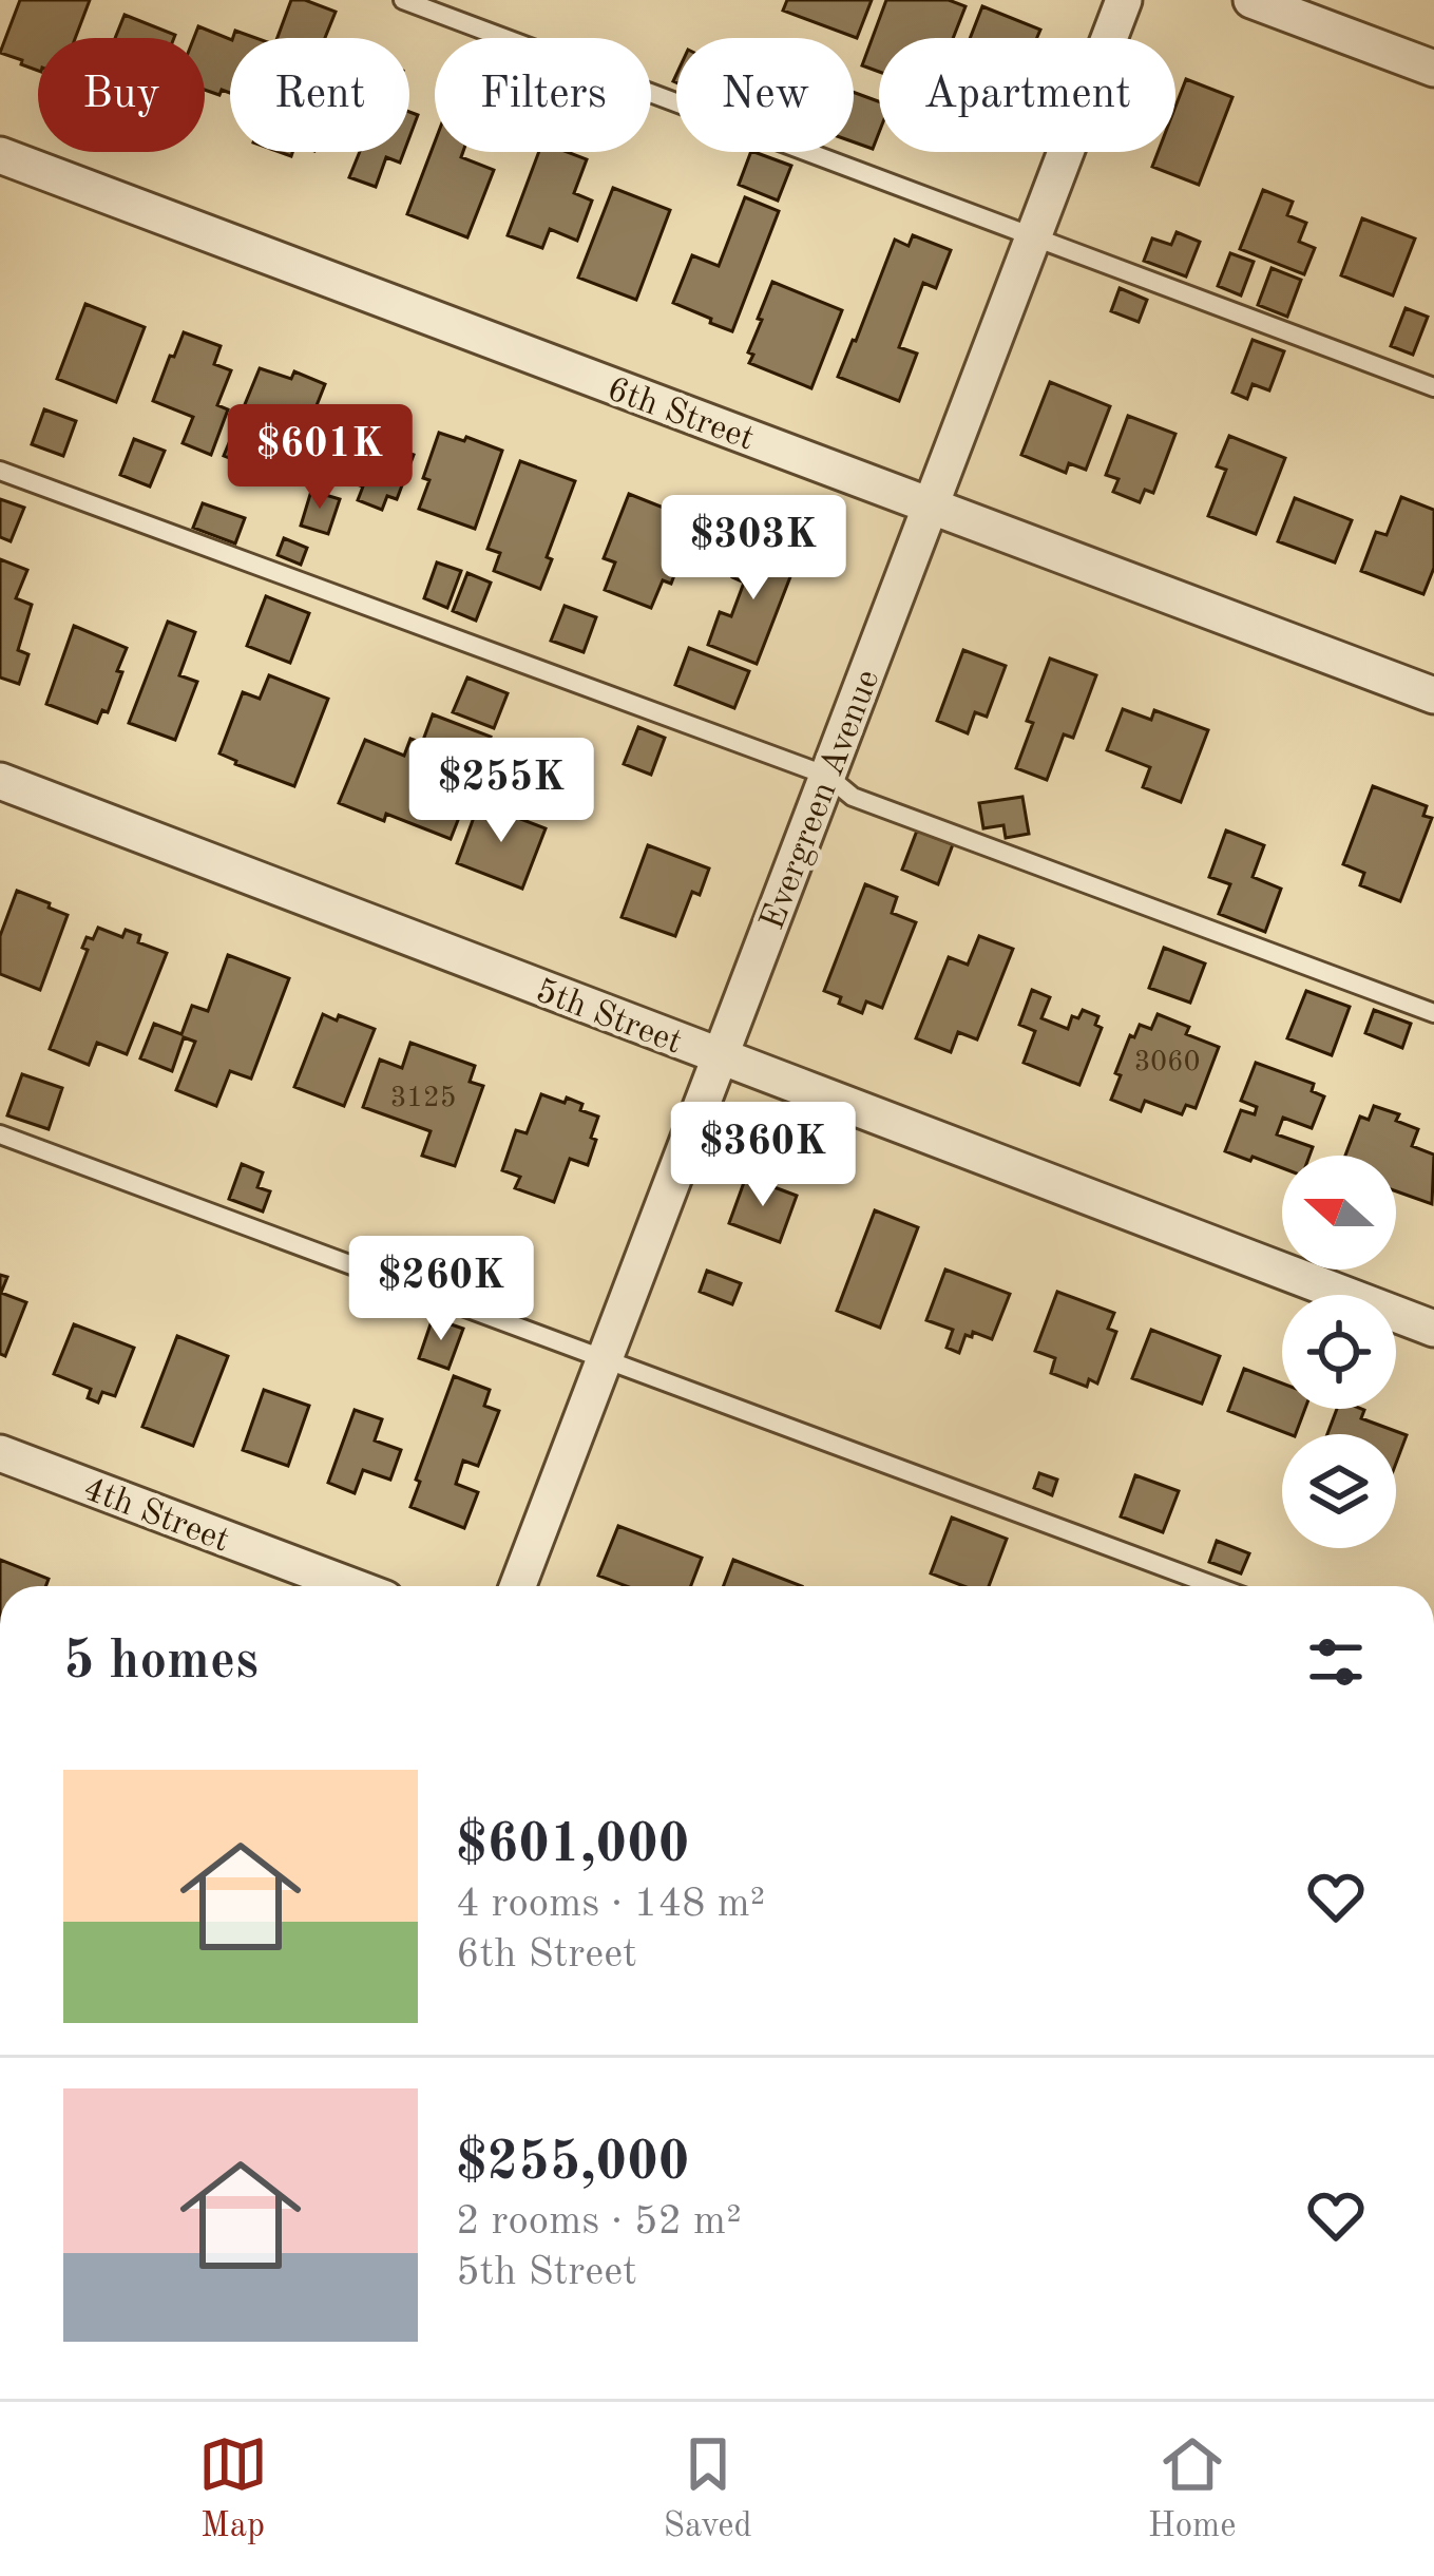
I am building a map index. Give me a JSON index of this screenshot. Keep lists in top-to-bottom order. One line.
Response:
{"streets":{"street":["6th Street","Evergreen Avenue","5th Street","4th Street"]},"crossings":[["6th Street","Evergreen Avenue"],["Evergreen Avenue","5th Street"]],"house_numbers":["3060","3125"],"north":"left","page":{"chip":["Buy","Rent","Filters","New","Apartment"],"price":["$601K","$303K","$255K","$360K","$260K"],"heading":"5 homes","list":[{"name":"$601,000","note":"4 rooms · 148 m² · 6th Street"},{"name":"$255,000","note":"2 rooms · 52 m² · 5th Street"}],"tabs":["Map","Saved","Home"]}}
